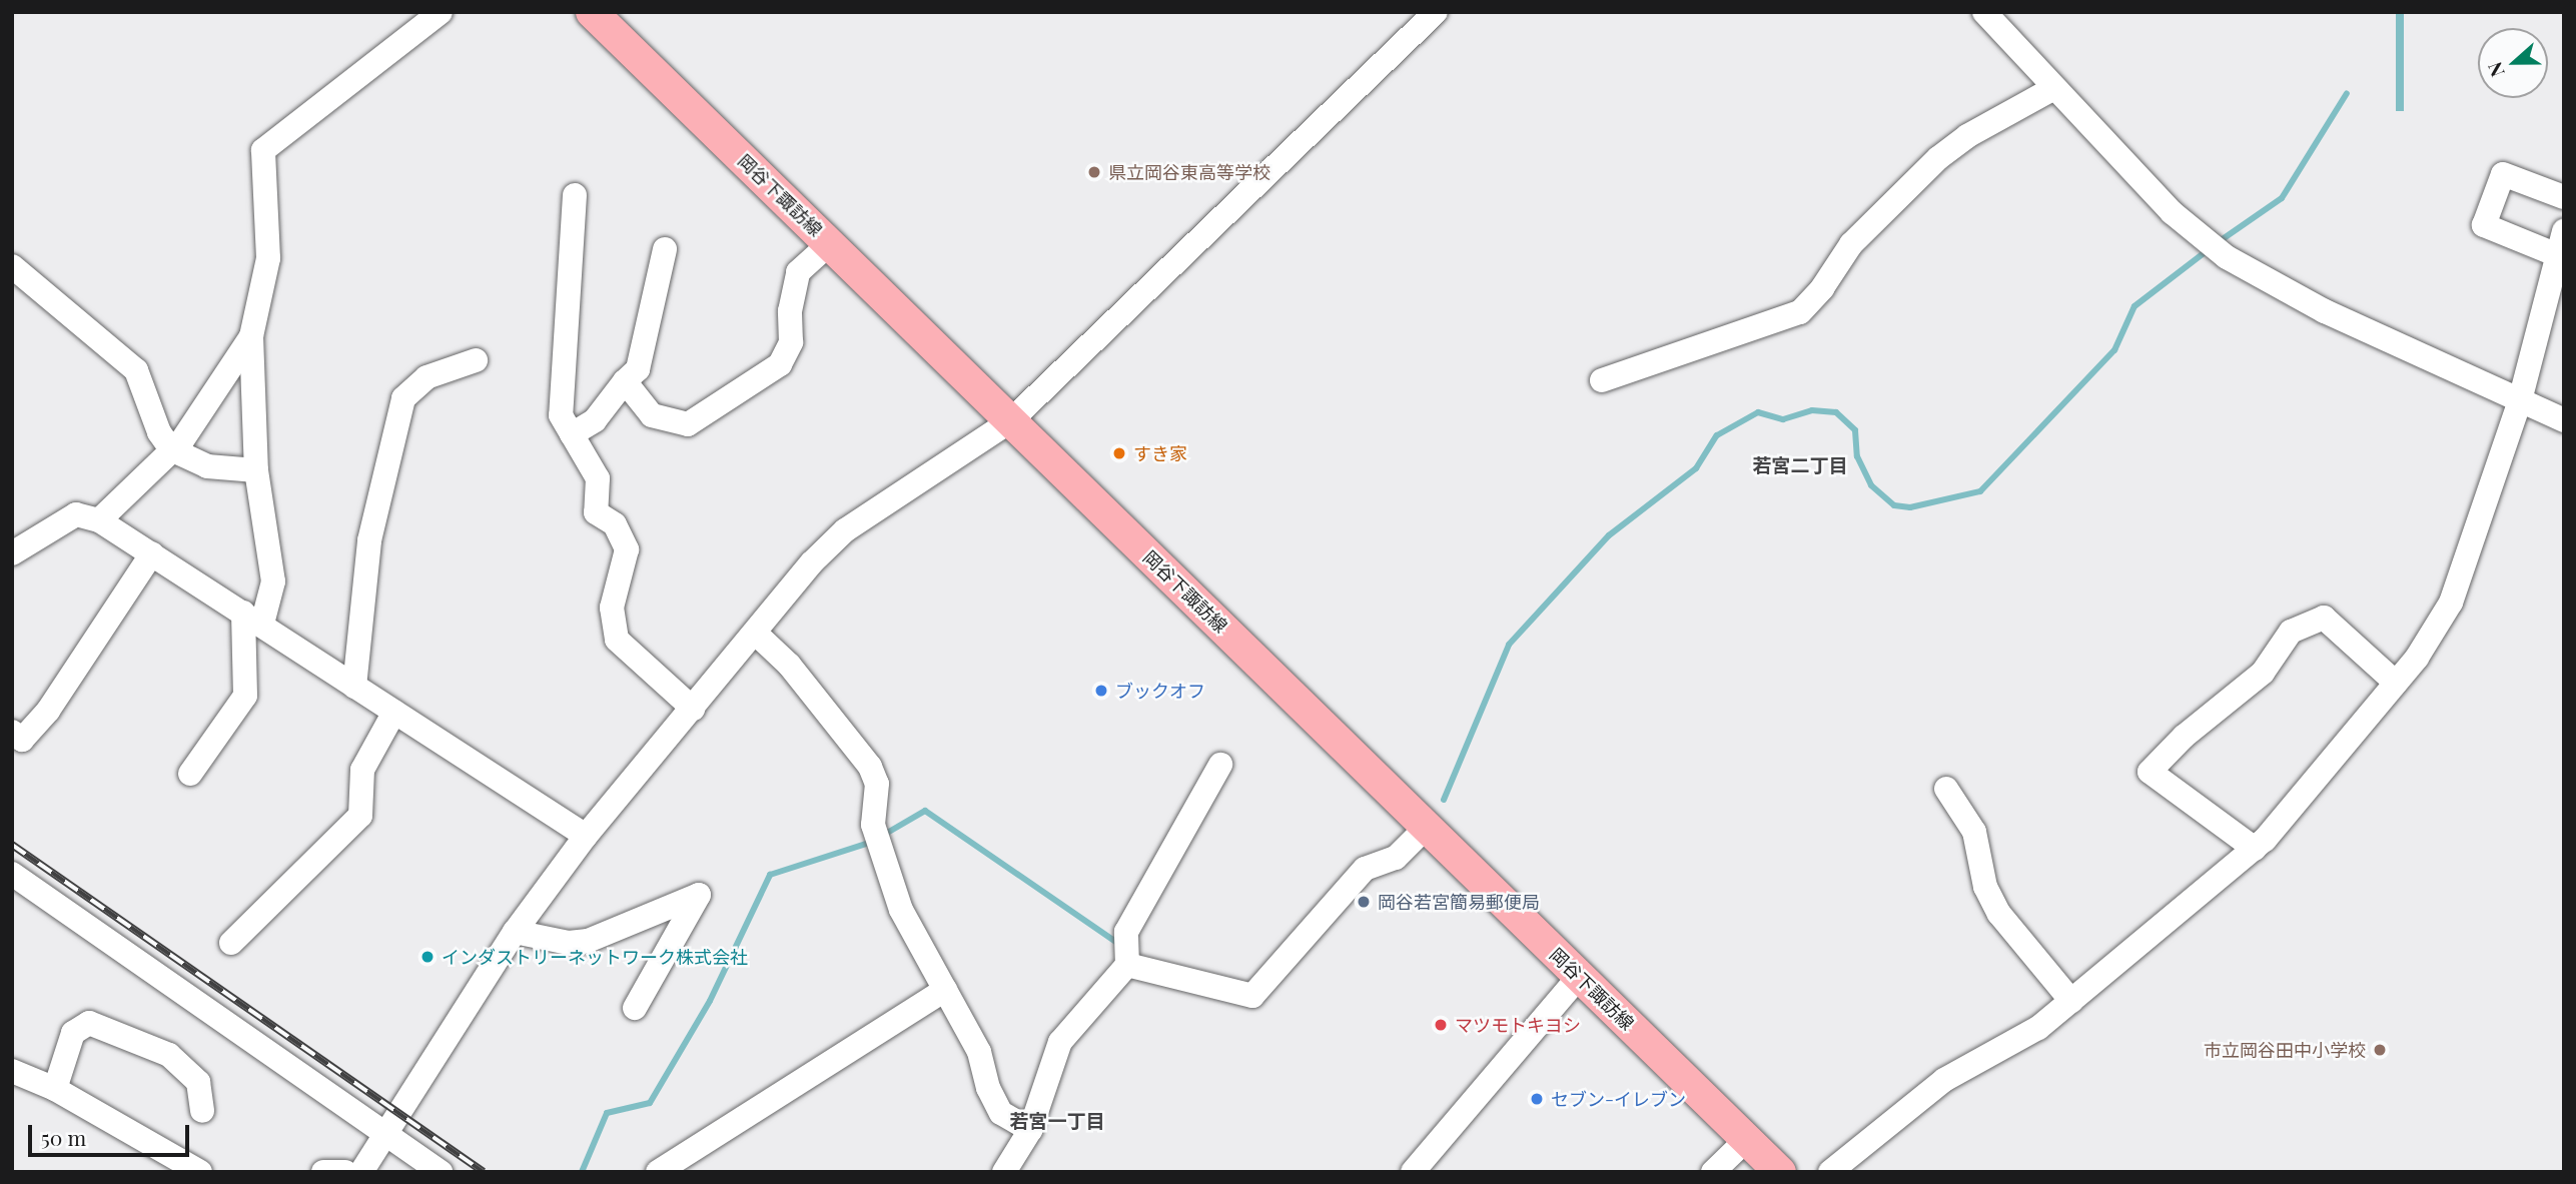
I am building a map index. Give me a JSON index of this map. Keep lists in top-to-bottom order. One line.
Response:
{"streets":{"main road":["岡谷下諏訪線"]},"districts":["若宮二丁目","若宮一丁目"],"places":["県立岡谷東高等学校","すき家","ブックオフ","岡谷若宮簡易郵便局","インダストリーネットワーク株式会社","マツモトキヨシ","市立岡谷田中小学校","セブン-イレブン"],"scale_bar":"50 m","north":"left"}
